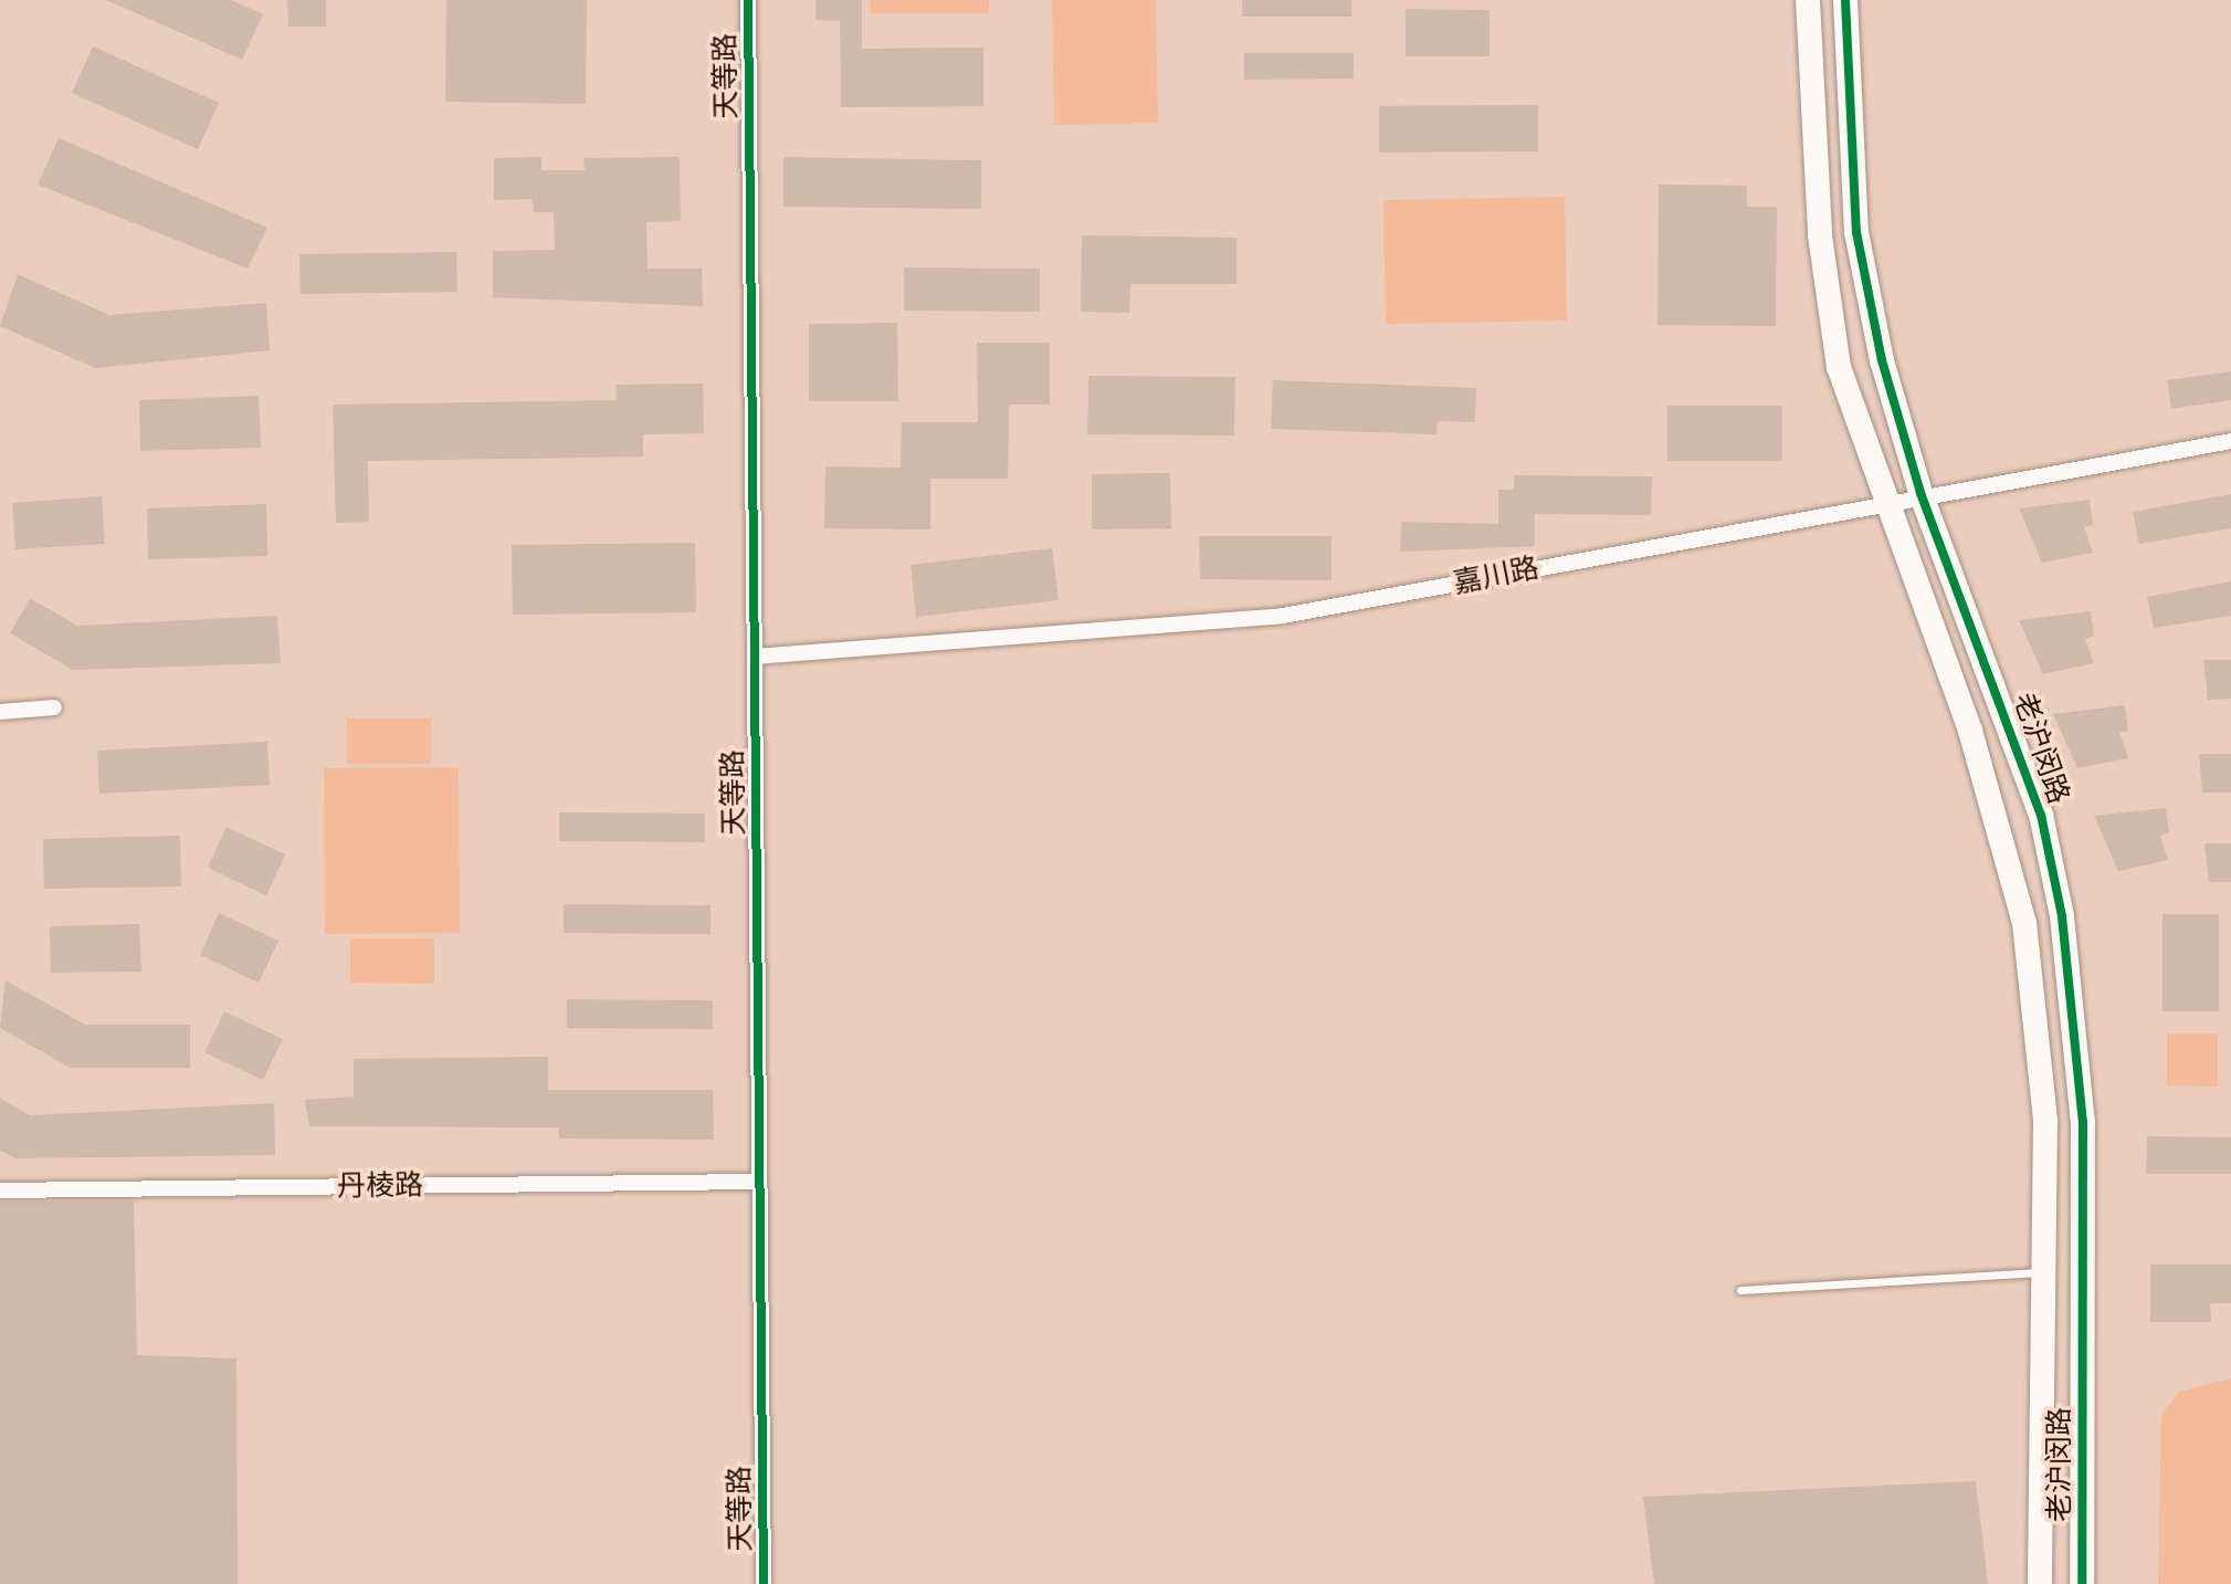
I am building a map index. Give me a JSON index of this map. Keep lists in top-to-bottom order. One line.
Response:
{"streets":{"main road":["老沪闵路"],"street":["天等路","嘉川路","丹棱路"]},"crossings":[["天等路","嘉川路"],["天等路","丹棱路"],["嘉川路","老沪闵路"]]}
